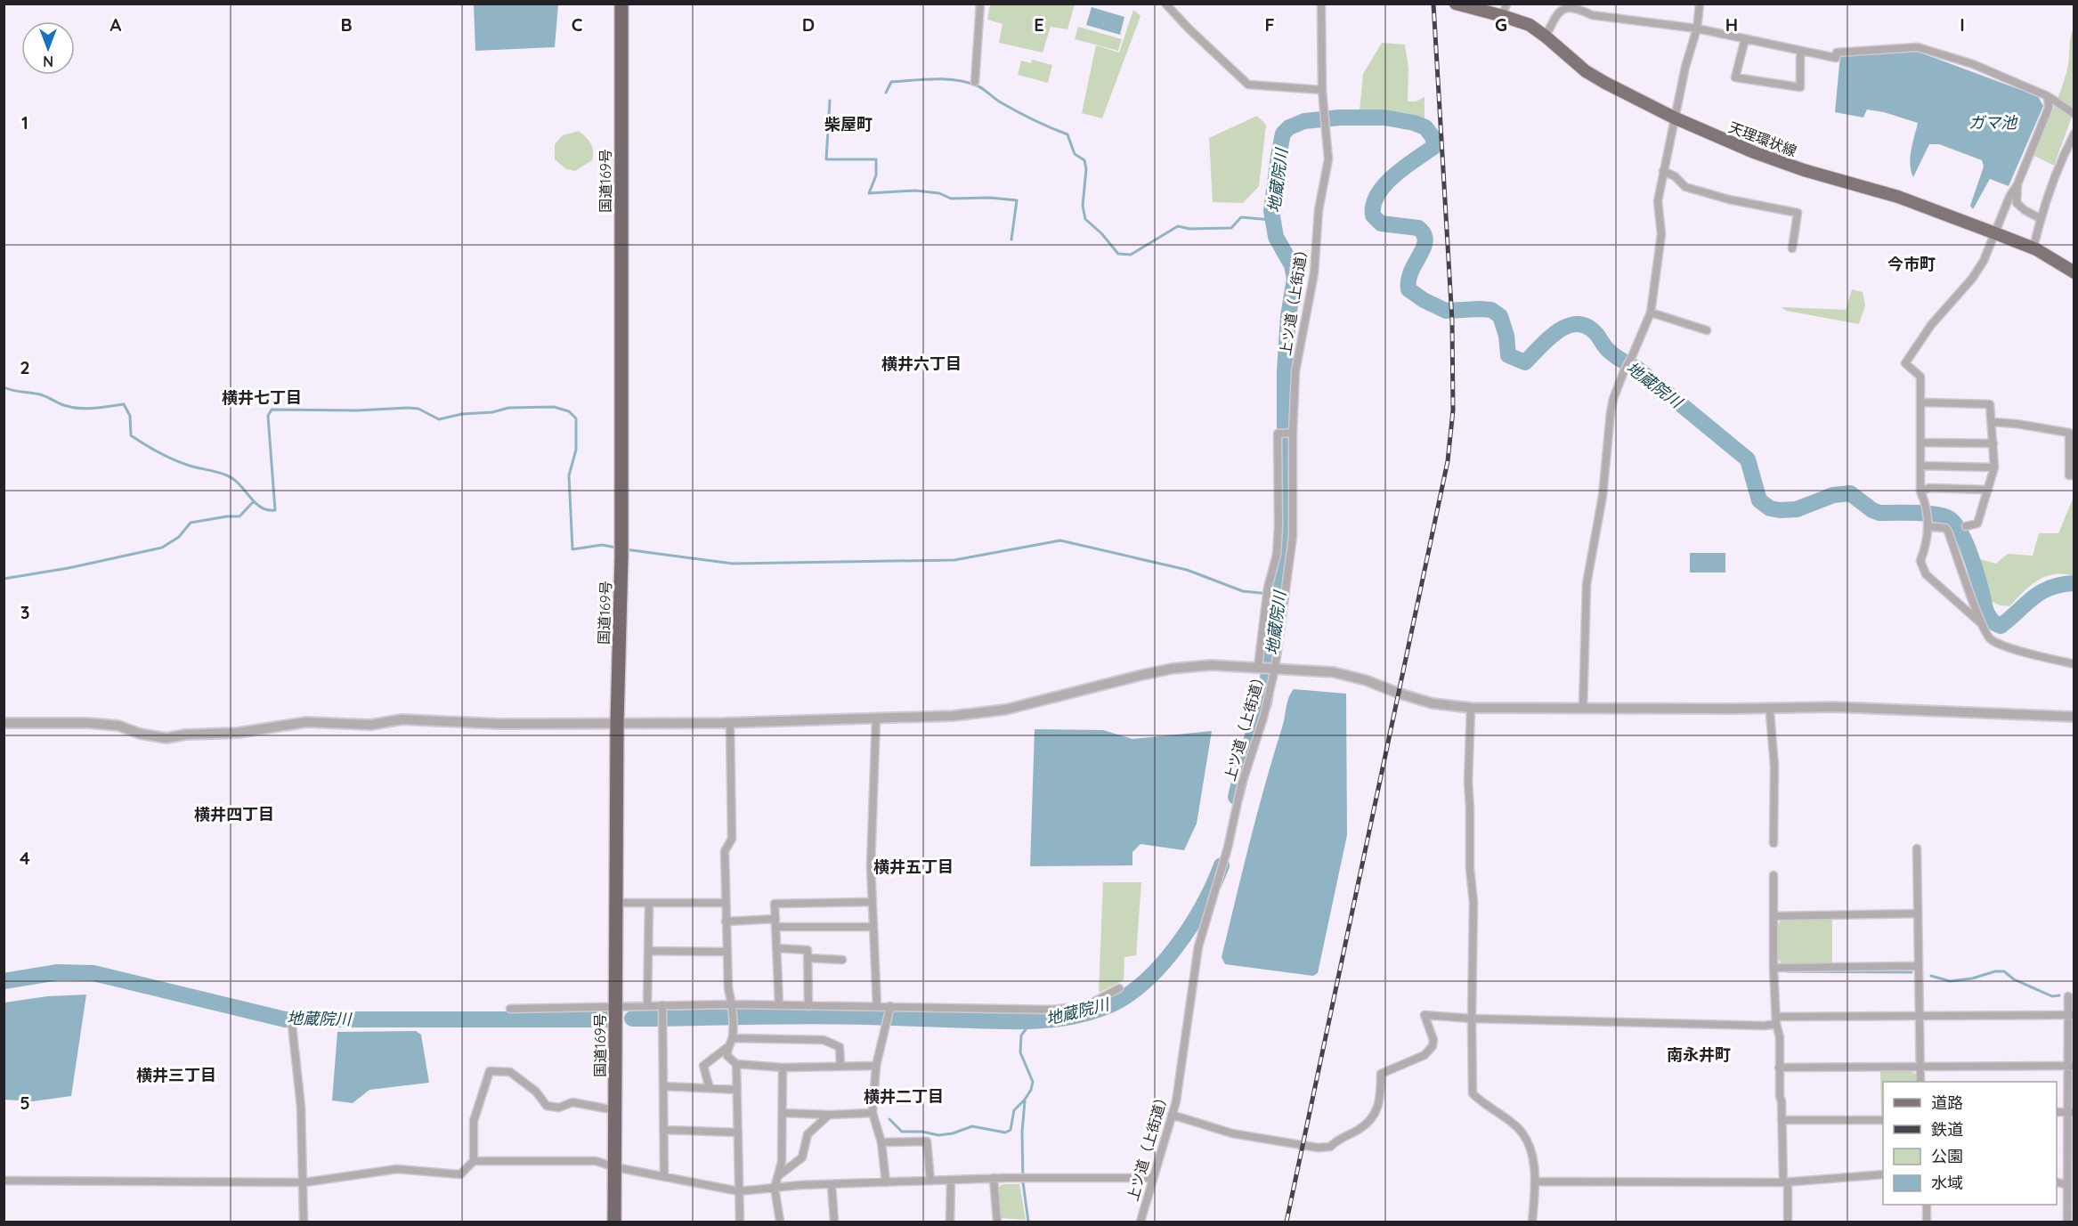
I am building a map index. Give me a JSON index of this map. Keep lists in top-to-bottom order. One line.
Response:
{"streets":{"highway":["国道169号"],"main road":["天理環状線"],"street":["上ツ道（上街道）"]},"districts":["柴屋町","今市町","横井六丁目","横井七丁目","横井四丁目","横井五丁目","南永井町","横井三丁目","横井二丁目"],"water":["ガマ池","地蔵院川"],"legend":["道路","鉄道","公園","水域"],"north":"bottom","grid":{"columns":["A","B","C","D","E","F","G","H","I"],"rows":["1","2","3","4","5"]}}
